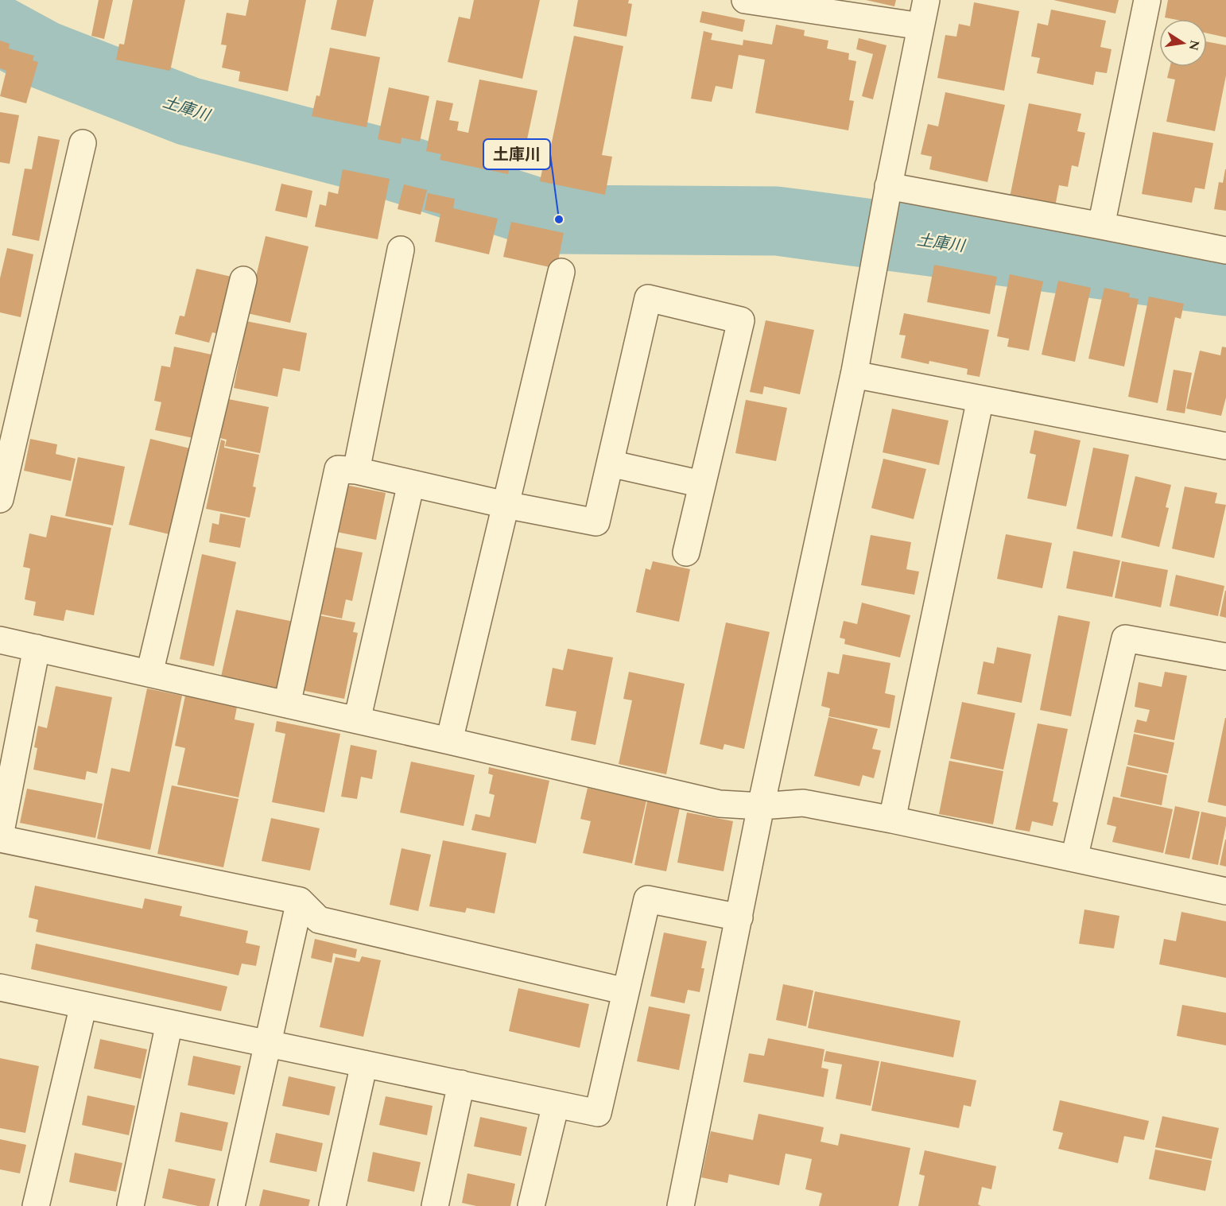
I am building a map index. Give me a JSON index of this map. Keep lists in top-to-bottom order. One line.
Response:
{"water":["土庫川"],"places":["土庫川"],"north":"right"}
